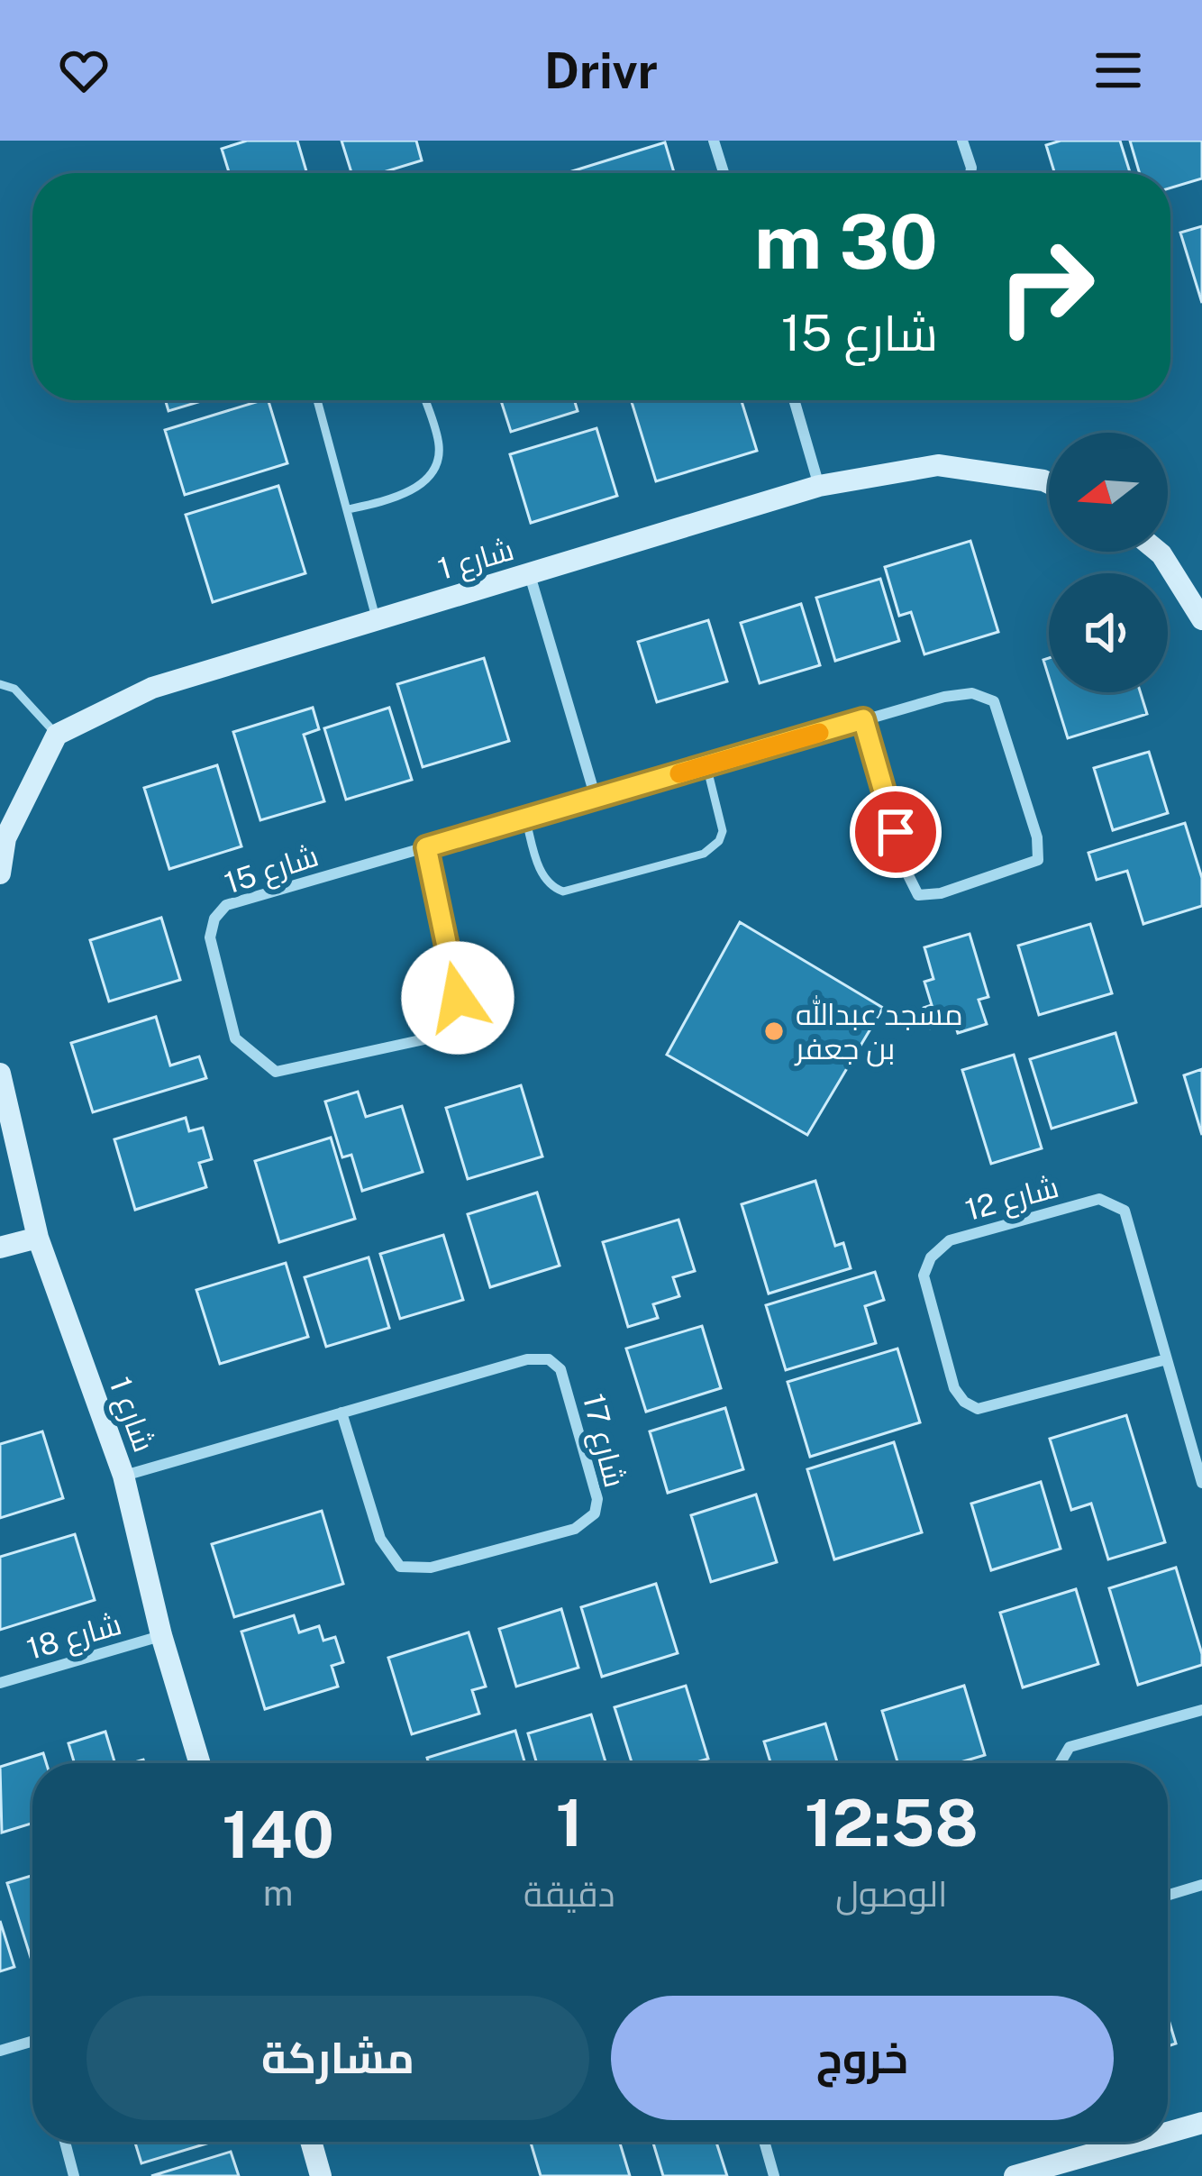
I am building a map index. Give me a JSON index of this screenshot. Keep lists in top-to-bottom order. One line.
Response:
{"streets":{"street":["شارع 1","شارع 15","شارع 12","شارع 17","شارع 18"]},"crossings":[["شارع 1","شارع 17"],["شارع 1","شارع 18"]],"places":["مسجد عبدالله بن جعفر"],"north":"left","page":{"header":"Drivr","turn":["30 m","شارع 15"],"eta":["12:58","الوصول","1","دقيقة","140","m"],"buttons":["خروج","مشاركة"]}}
